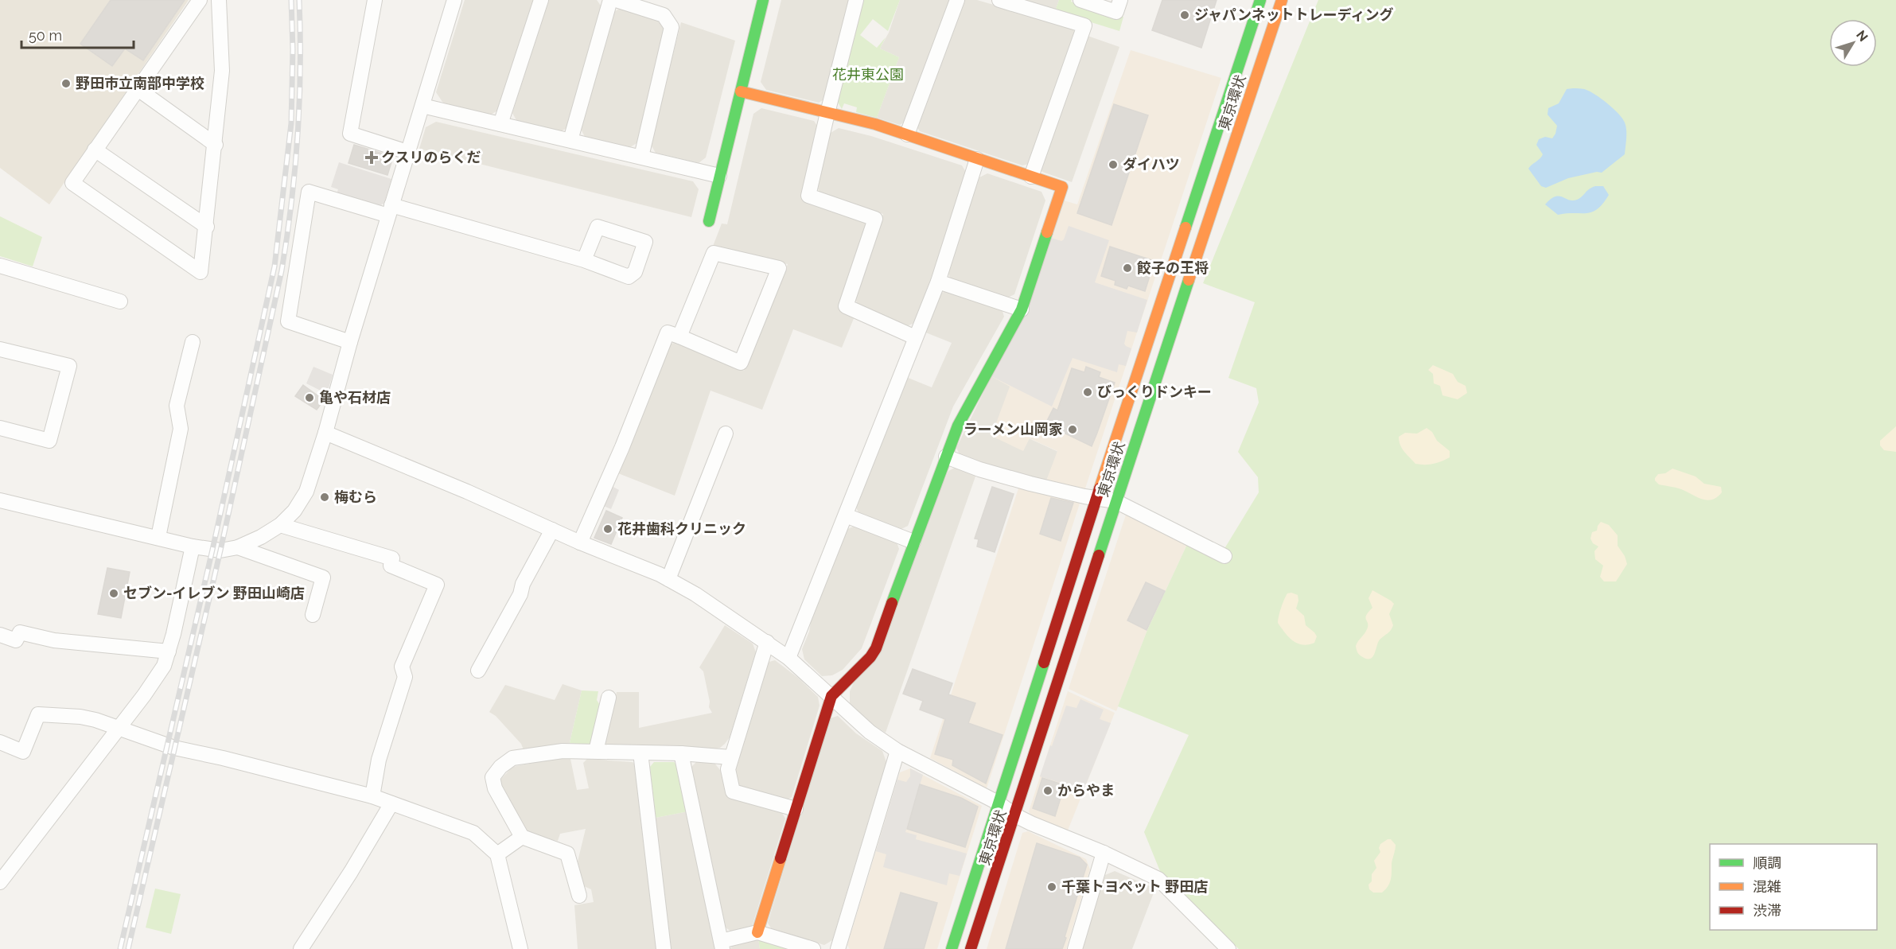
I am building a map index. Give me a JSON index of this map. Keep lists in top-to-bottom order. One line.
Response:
{"streets":{"main road":["東京環状"]},"parks":["花井東公園"],"places":{"other":["ジャパンネットトレーディング","野田市立南部中学校","ダイハツ","餃子の王将","びっくりドンキー","亀や石材店","ラーメン山岡家","梅むら","花井歯科クリニック","セブン-イレブン 野田山崎店","からやま","千葉トヨペット 野田店"],"health":["クスリのらくだ"]},"legend":["順調","混雑","渋滞"],"scale_bar":"50 m","north":"top right"}
